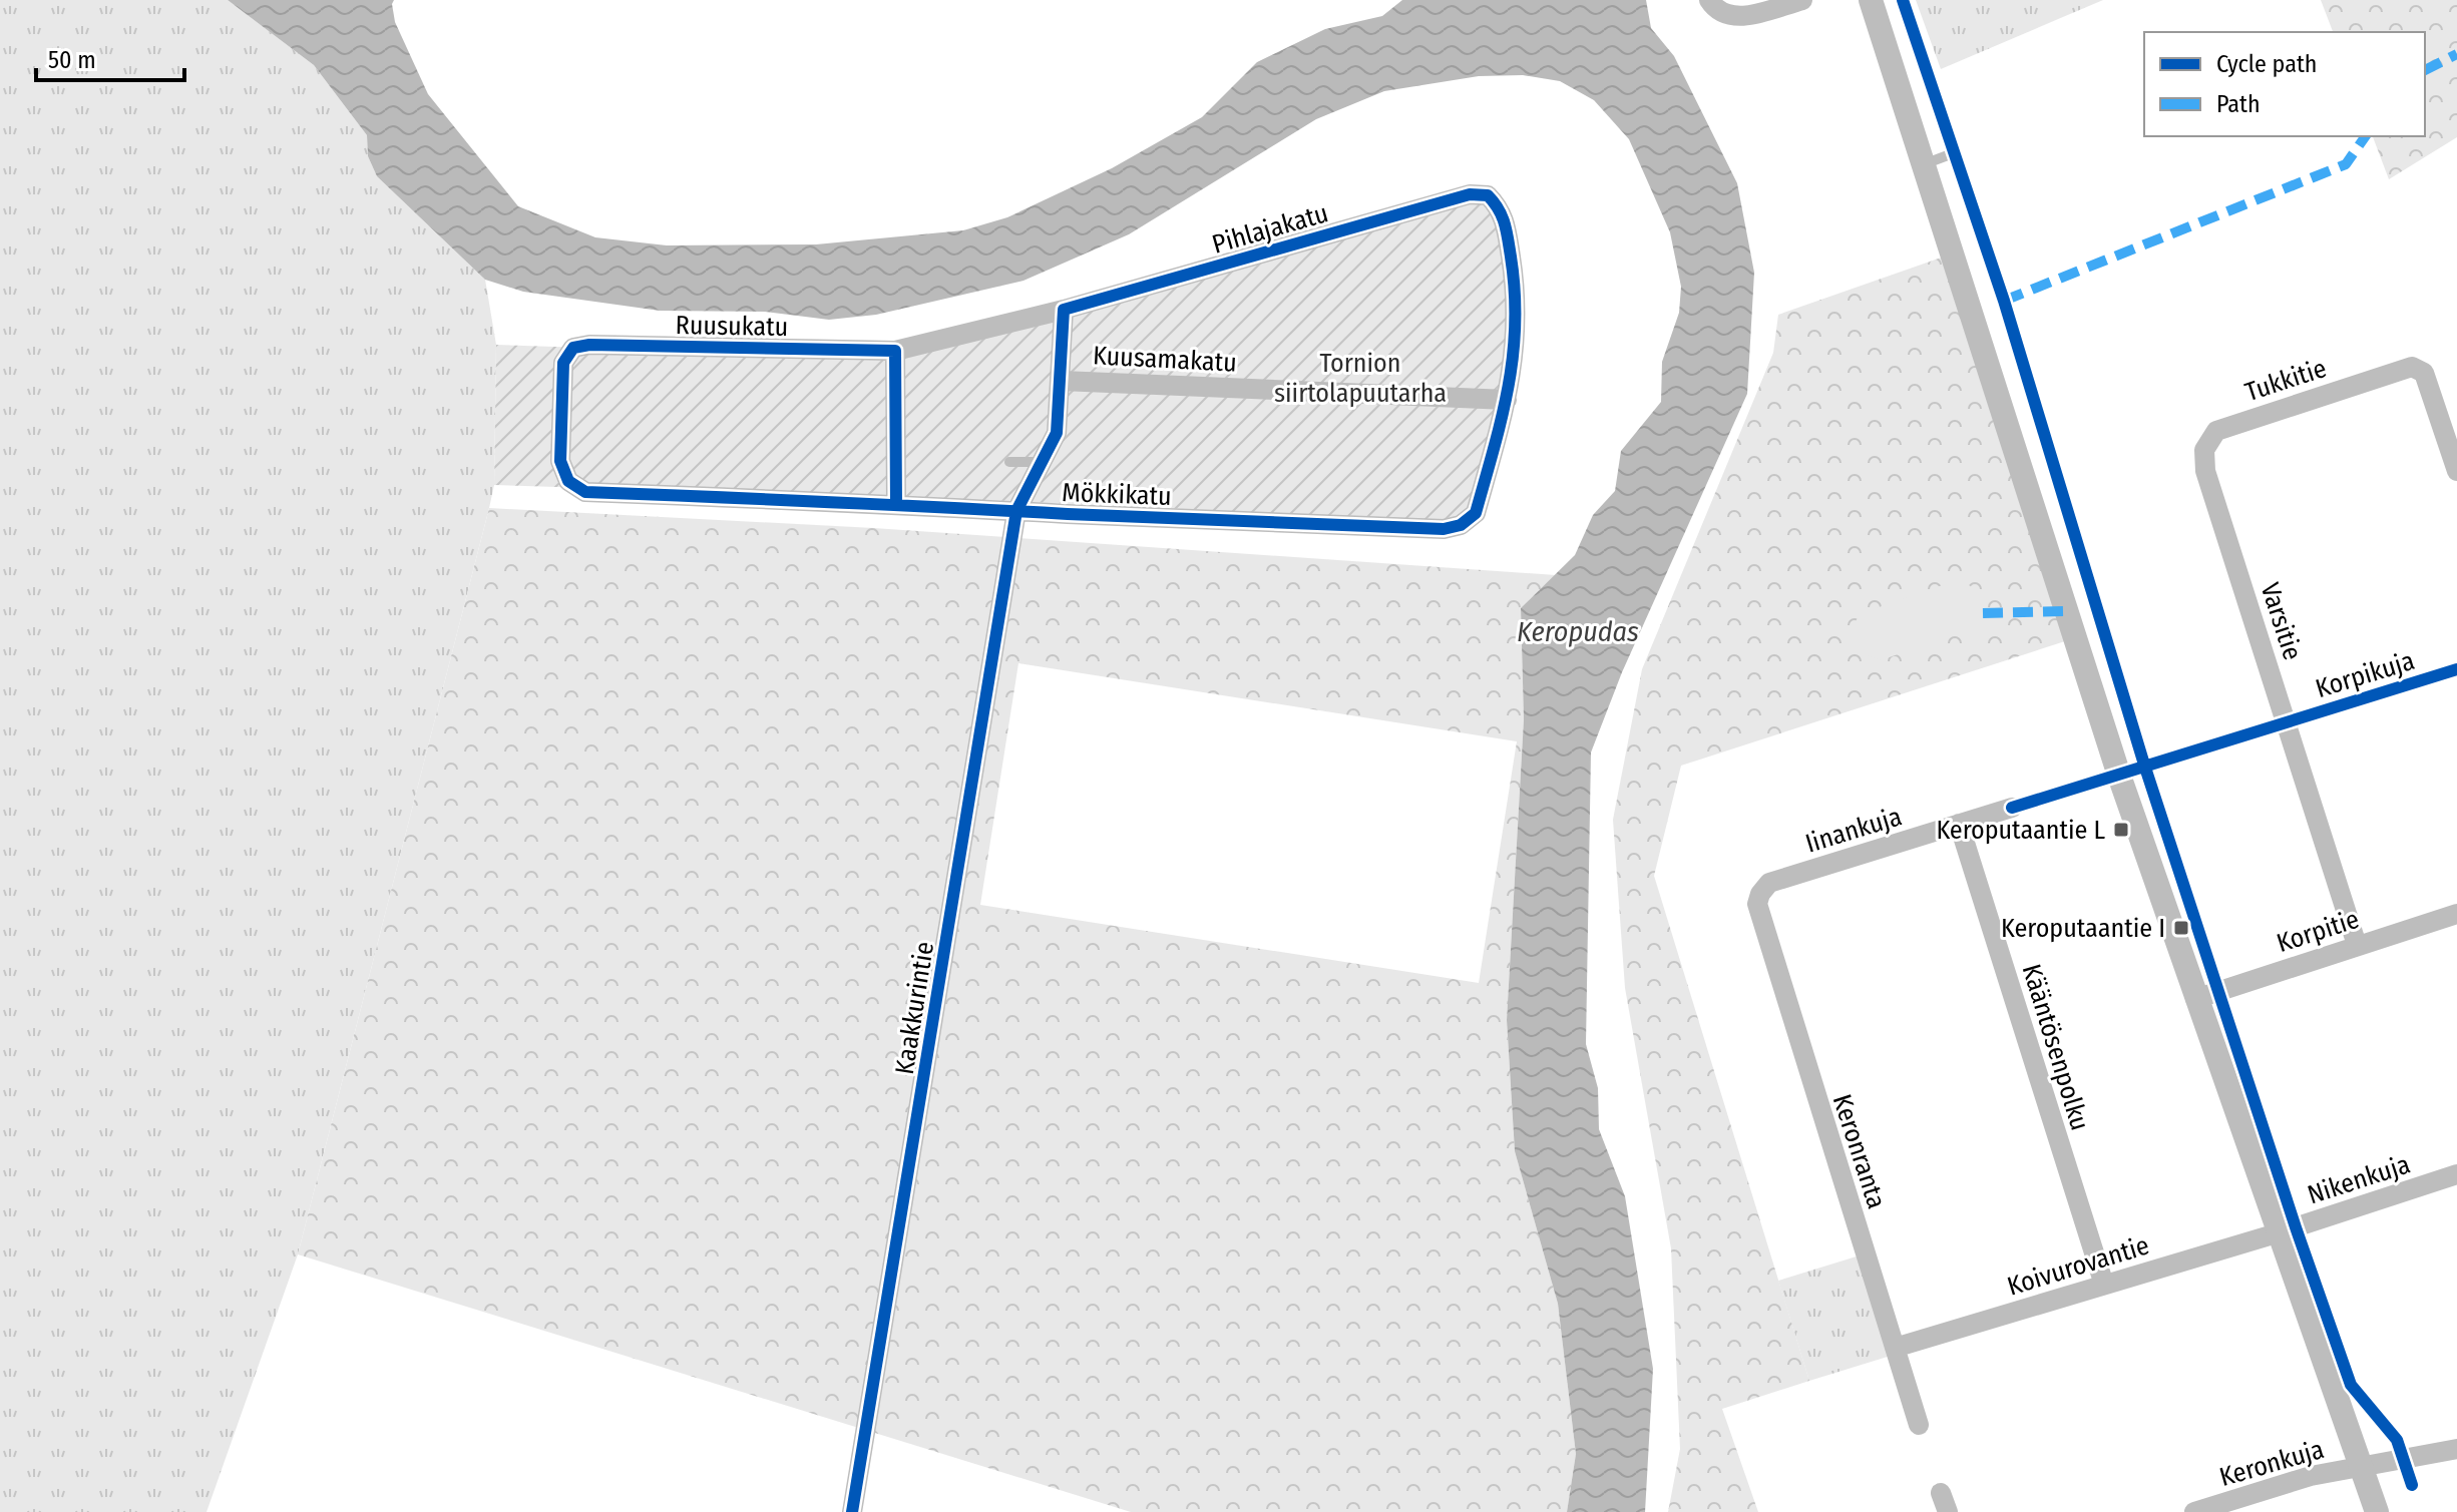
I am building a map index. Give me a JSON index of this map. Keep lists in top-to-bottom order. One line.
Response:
{"streets":{"street":["Pihlajakatu","Ruusukatu","Kuusamakatu","Tukkitie","Mökkikatu","Varsitie","Iinankuja","Korpitie","Kaakkurintie","Kääntösenpolku","Keronranta","Nikenkuja","Koivurovantie","Keronkuja"],"cycle path":["Korpikuja"]},"crossings":[["Pihlajakatu","Kuusamakatu"],["Pihlajakatu","Mökkikatu"],["Ruusukatu","Mökkikatu"],["Kuusamakatu","Mökkikatu"],["Tukkitie","Varsitie"],["Mökkikatu","Kaakkurintie"],["Varsitie","Korpitie"],["Iinankuja","Kääntösenpolku"],["Iinankuja","Keronranta"],["Kääntösenpolku","Koivurovantie"],["Keronranta","Koivurovantie"],["Nikenkuja","Koivurovantie"]],"water":["Keropudas"],"parks":["Tornion siirtolapuutarha"],"places":{"transit":["Keroputaantie L","Keroputaantie I"]},"legend":["Cycle path","Path"],"scale_bar":"50 m"}
